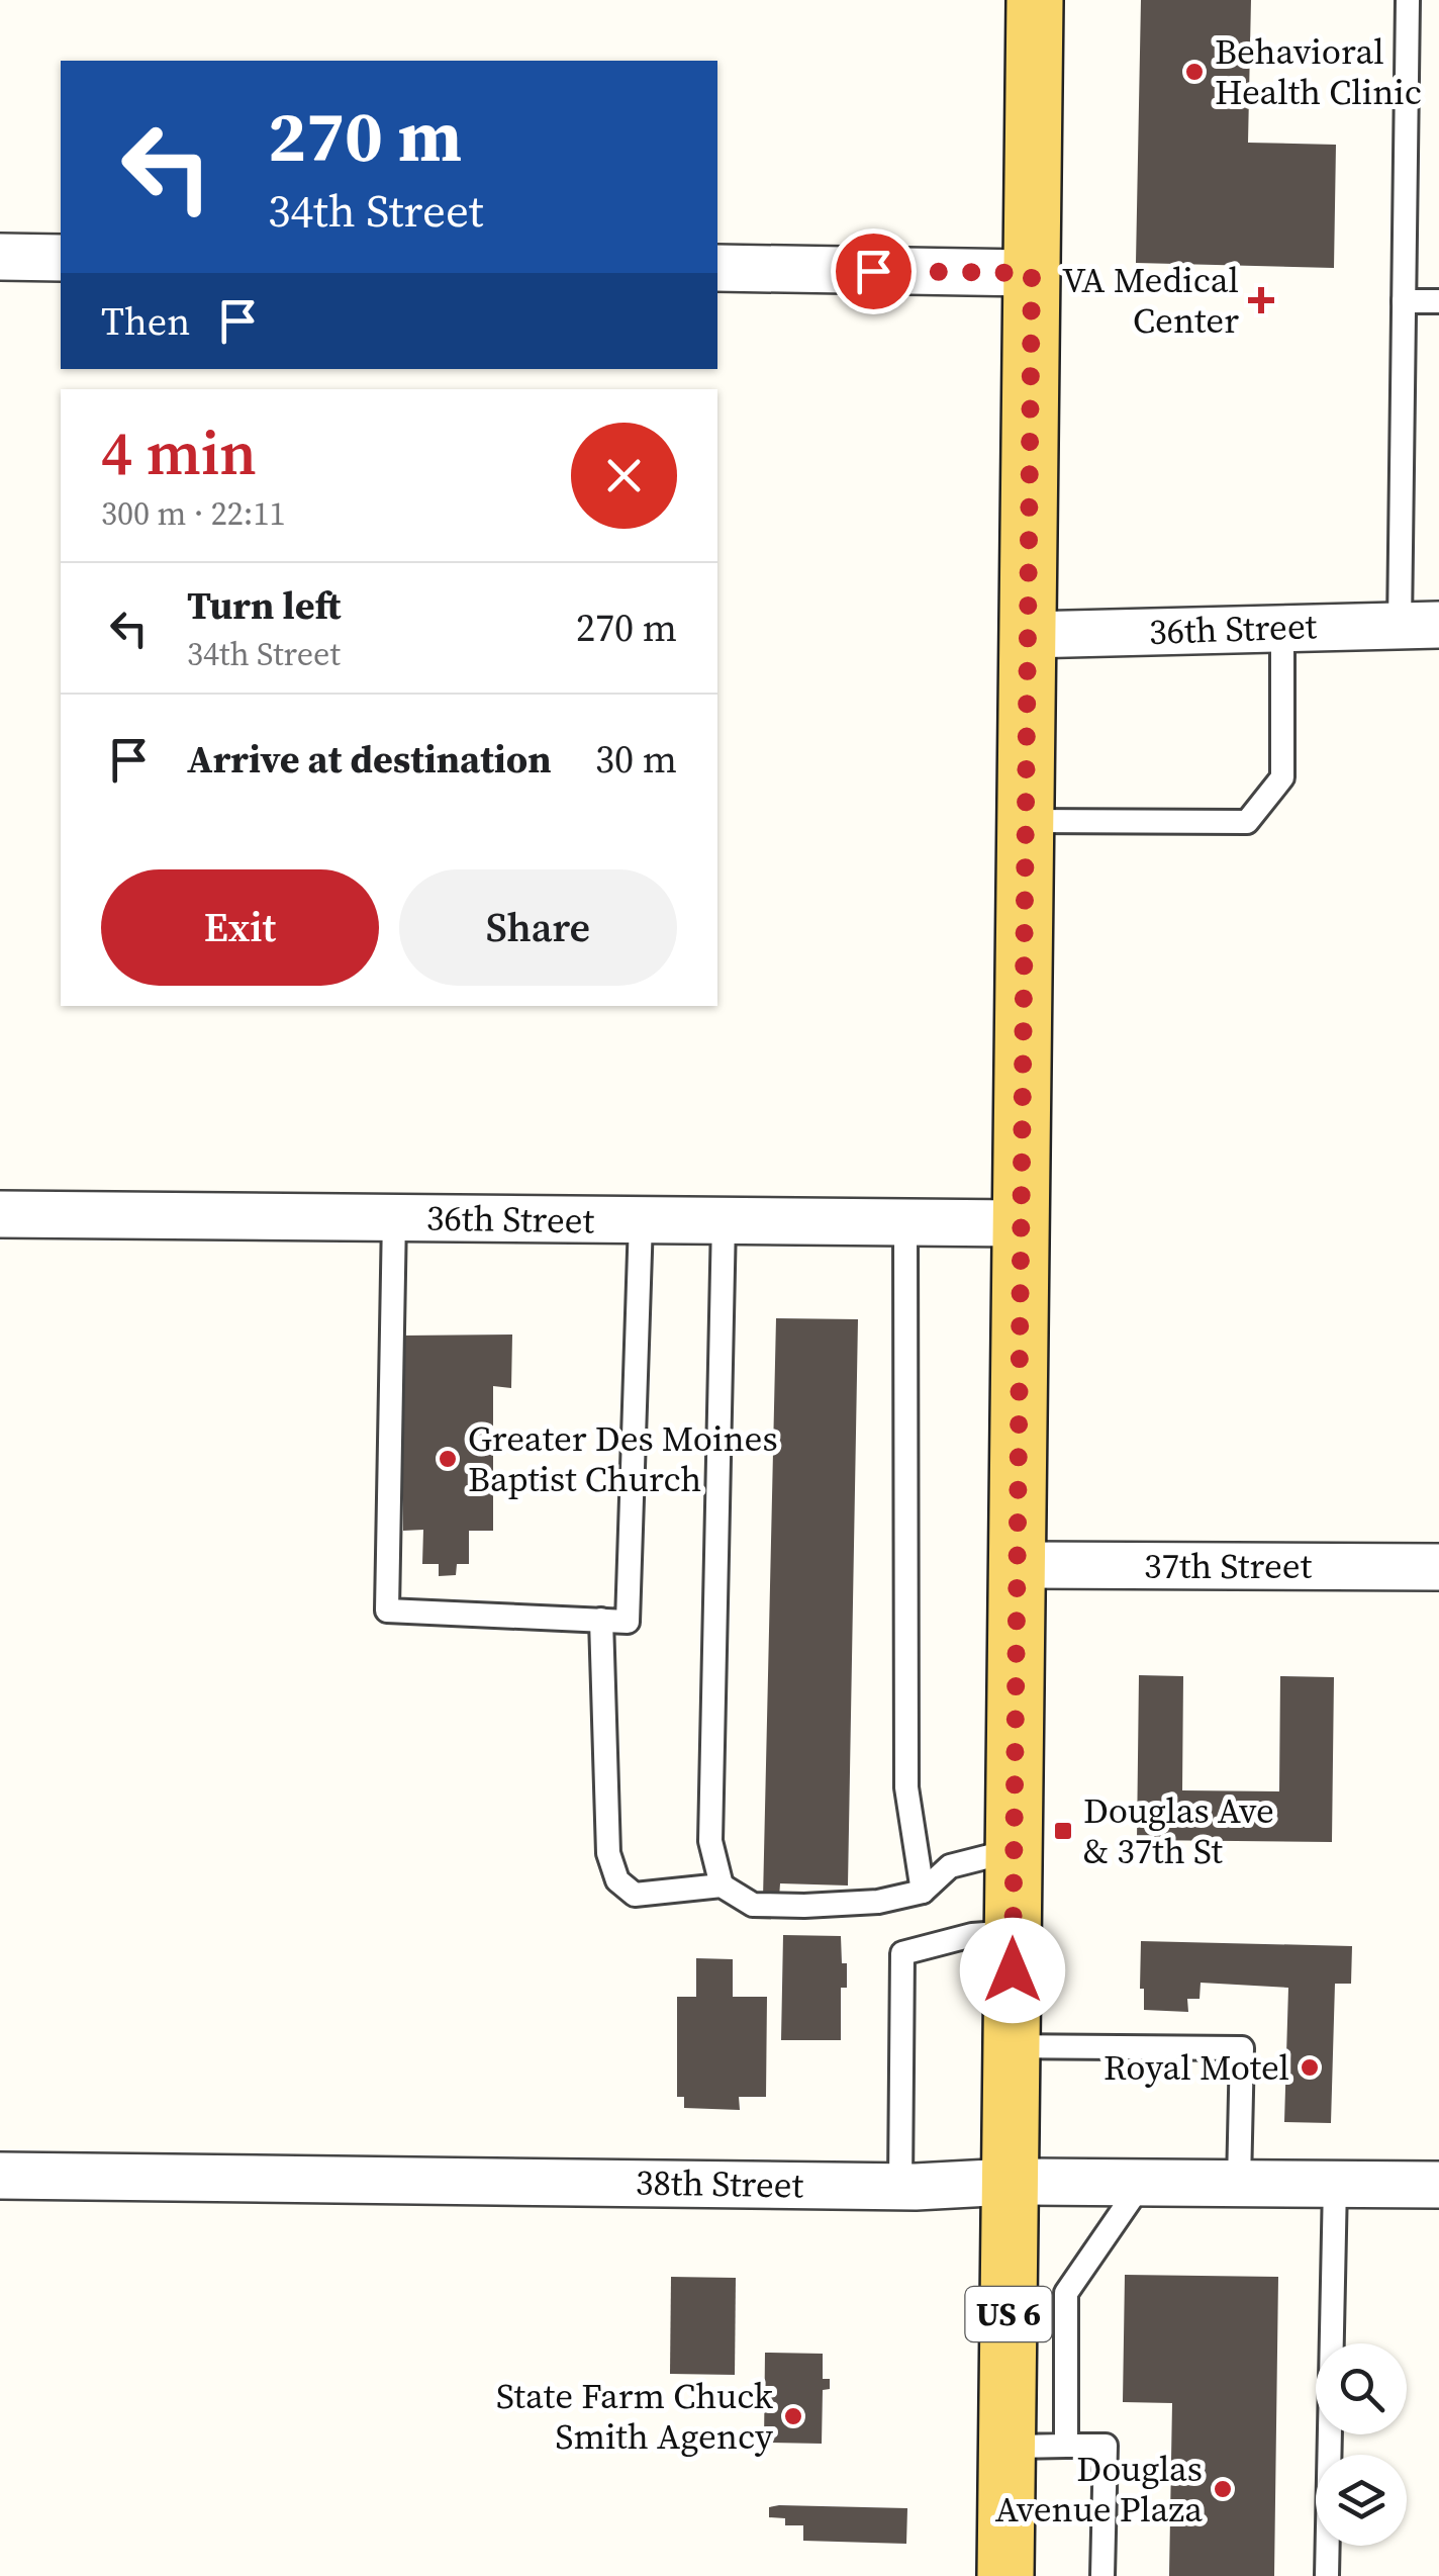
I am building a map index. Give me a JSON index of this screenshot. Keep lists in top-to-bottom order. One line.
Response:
{"streets":{"main road":["US 6"],"street":["36th Street","37th Street","38th Street"]},"crossings":[["36th Street","US 6"],["37th Street","US 6"],["38th Street","US 6"]],"places":{"other":["Behavioral Health Clinic","Greater Des Moines Baptist Church","Royal Motel","State Farm Chuck Smith Agency","Douglas Avenue Plaza"],"health":["VA Medical Center"],"transit":["Douglas Ave & 37th St"]},"page":{"turn":["270 m","34th Street"],"then":"Then","heading":["4 min","300 m · 22:11"],"list":[{"name":"Turn left","note":"34th Street","value":"270 m"},{"name":"Arrive at destination","value":"30 m"}],"buttons":["Exit","Share"]}}
